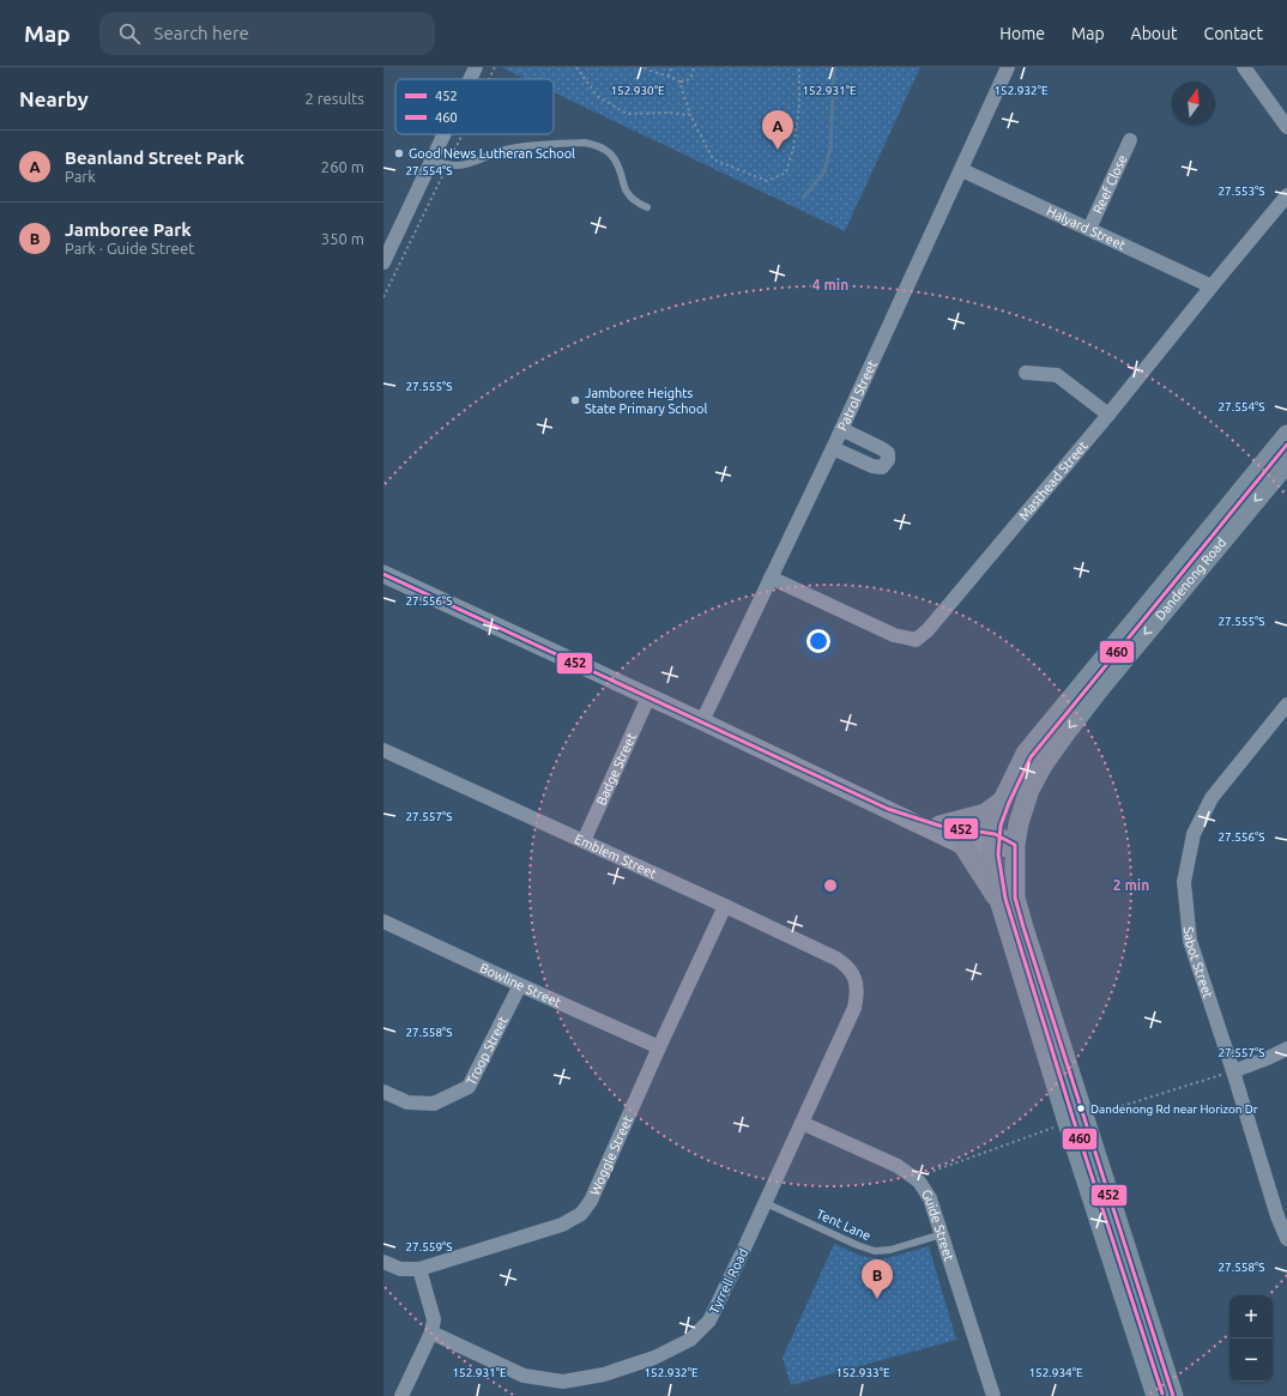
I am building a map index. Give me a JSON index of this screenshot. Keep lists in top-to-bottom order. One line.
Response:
{"streets":{"main road":["Dandenong Road"],"street":["Reef Close","Halyard Street","Patrol Street","Masthead Street","Badge Street","Emblem Street","Sabot Street","Bowline Street","Troop Street","Woggle Street","Guide Street","Tyrrell Road"],"lane":["Tent Lane"]},"crossings":[["Reef Close","Halyard Street"],["Halyard Street","Patrol Street"],["Halyard Street","Masthead Street"],["Patrol Street","Masthead Street"],["Badge Street","Emblem Street"],["Emblem Street","Woggle Street"],["Emblem Street","Tyrrell Road"],["Bowline Street","Troop Street"],["Bowline Street","Woggle Street"],["Tent Lane","Guide Street"],["Tent Lane","Tyrrell Road"],["Guide Street","Tyrrell Road"]],"places":["Good News Lutheran School","Jamboree Heights State Primary School","Dandenong Rd near Horizon Dr"],"lines":["transit line 460","transit line 452"],"legend":["452","460"],"north":"top","page":{"header":"Map","search":"Search here","nav":["Home","Map","About","Contact"],"heading":["Nearby","2 results"],"pins":["A","B"],"list":[{"mark":"A","name":"Beanland Street Park","note":"Park","value":"260 m"},{"mark":"B","name":"Jamboree Park","note":"Park · Guide Street","value":"350 m"}],"map_buttons":["+","−"]},"coordinates":["152.930°E","152.931°E","152.932°E","27.554°S","27.553°S","27.555°S","27.556°S","27.557°S","27.558°S","27.559°S","152.933°E","152.934°E"],"rings":["4 min","2 min"]}
